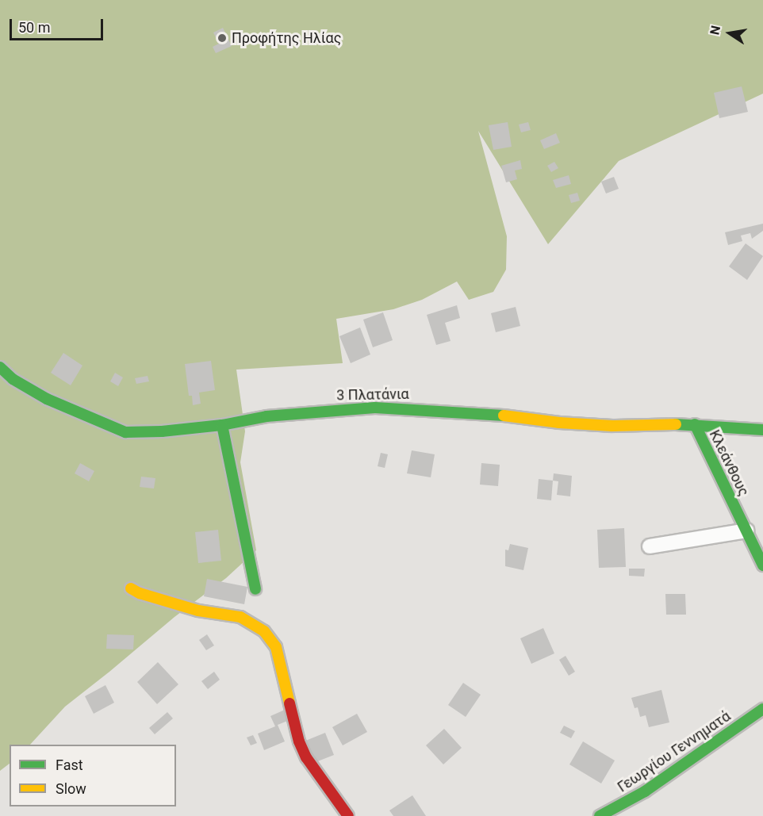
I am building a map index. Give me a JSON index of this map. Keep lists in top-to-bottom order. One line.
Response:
{"streets":{"street":["3 Πλατάνια","Κλεάνθους","Γεωργίου Γεννηματά"]},"crossings":[["3 Πλατάνια","Κλεάνθους"]],"places":["Προφήτης Ηλίας"],"legend":["Fast","Slow"],"scale_bar":"50 m","north":"left"}
